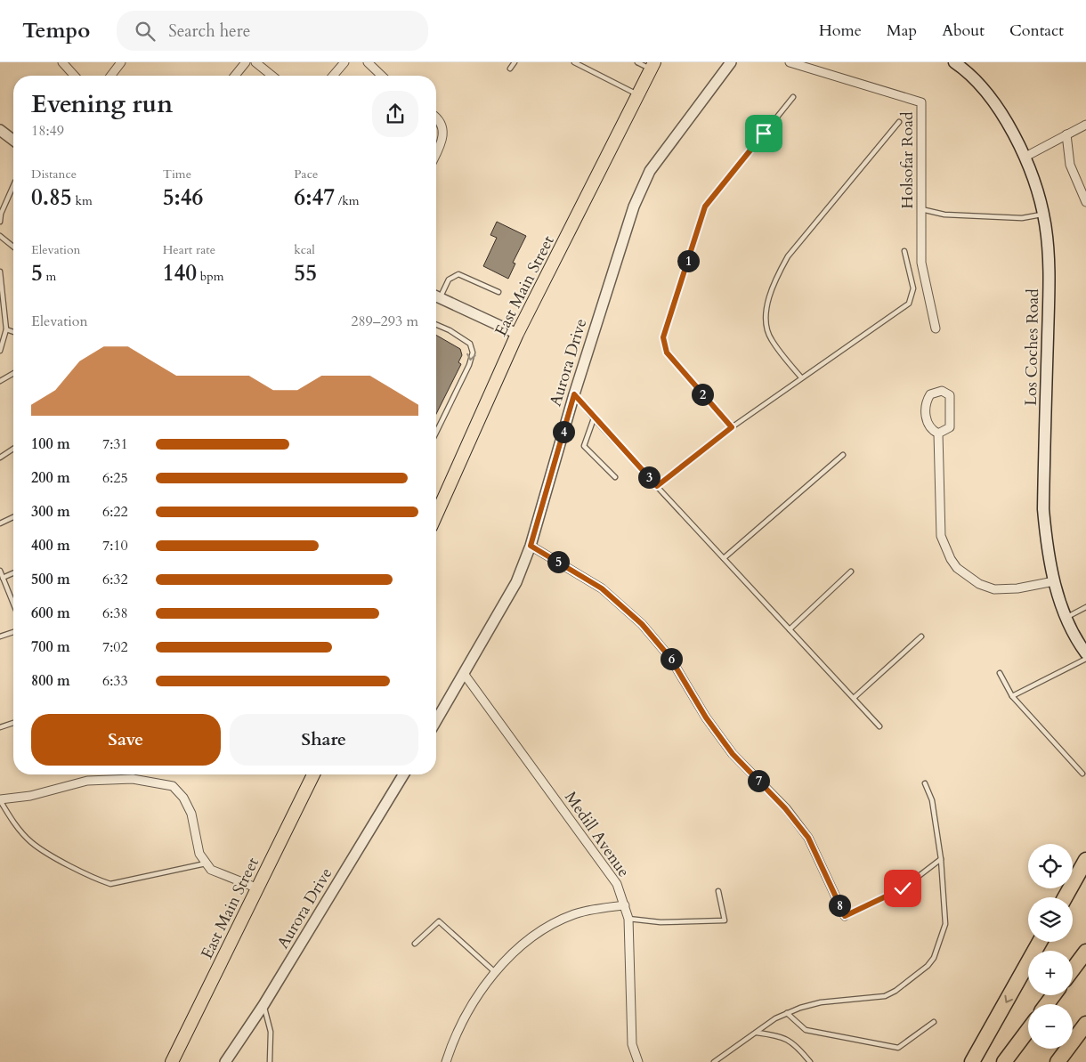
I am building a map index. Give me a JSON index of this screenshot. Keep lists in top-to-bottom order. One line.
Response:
{"streets":{"main road":["East Main Street","Los Coches Road"],"street":["Holsofar Road","Aurora Drive","Medill Avenue"]},"crossings":[["Aurora Drive","Medill Avenue"]],"page":{"header":"Tempo","search":"Search here","nav":["Home","Map","About","Contact"],"heading":["Evening run","18:49"],"stats":[["Distance","0.85 km"],["Time","5:46"],["Pace","6:47 /km"],["Elevation","5 m"],["Heart rate","140 bpm"],["kcal","55"]],"pins":["1","2","4","3","5","6","7","8"],"chart":["Elevation","289–293 m"],"list":[{"name":"100 m","note":"7:31"},{"name":"200 m","note":"6:25"},{"name":"300 m","note":"6:22"},{"name":"400 m","note":"7:10"},{"name":"500 m","note":"6:32"},{"name":"600 m","note":"6:38"},{"name":"700 m","note":"7:02"},{"name":"800 m","note":"6:33"}],"buttons":["Save","Share"],"map_buttons":["+","−"]}}
